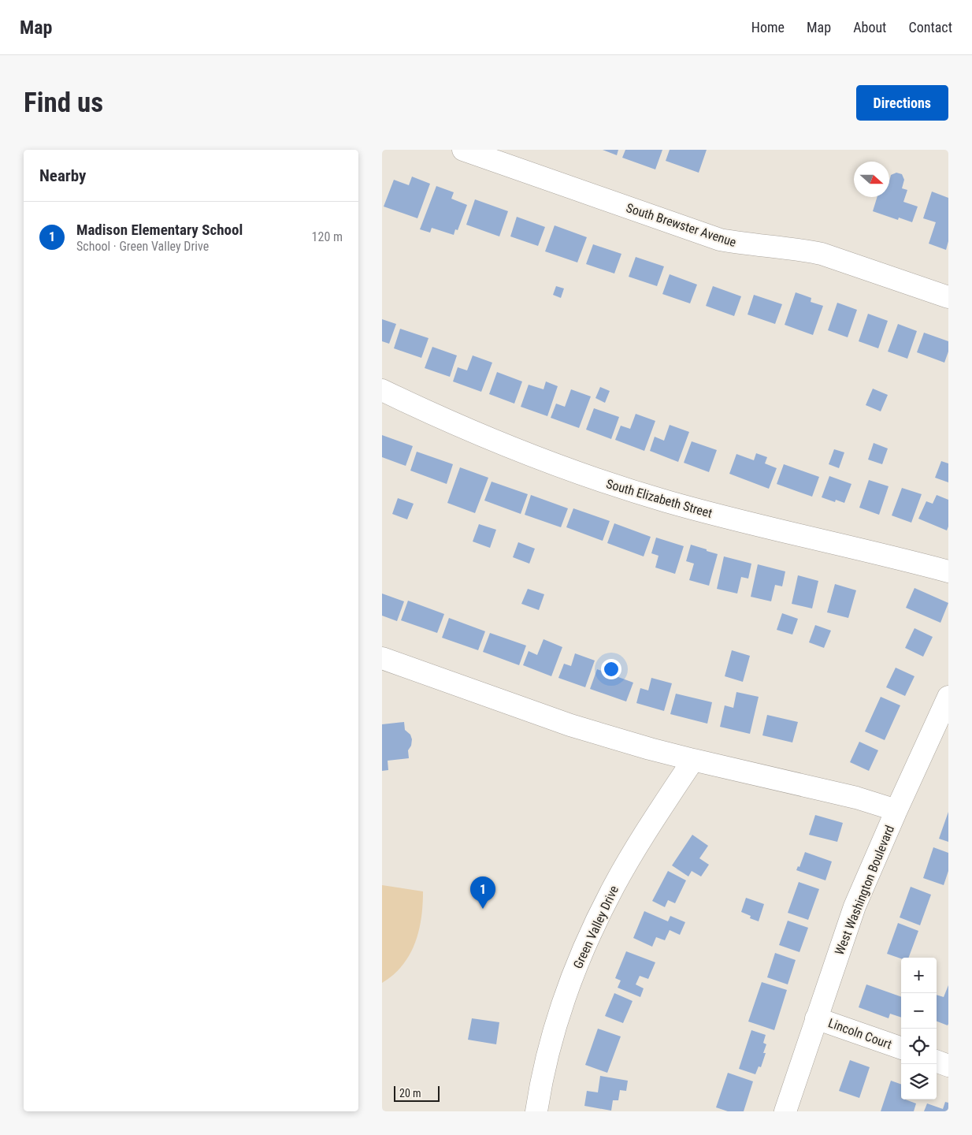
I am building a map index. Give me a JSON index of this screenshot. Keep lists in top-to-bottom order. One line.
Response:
{"streets":{"street":["South Brewster Avenue","South Elizabeth Street","West Washington Boulevard","Green Valley Drive","Lincoln Court"]},"crossings":[["West Washington Boulevard","Lincoln Court"]],"scale_bar":"20 m","north":"right","page":{"header":"Map","nav":["Home","Map","About","Contact"],"buttons":"Directions","title":"Find us","heading":"Nearby","list":[{"mark":"1","name":"Madison Elementary School","note":"School · Green Valley Drive","value":"120 m"}],"pins":"1","map_buttons":["+","−"],"scale":"20 m"}}
